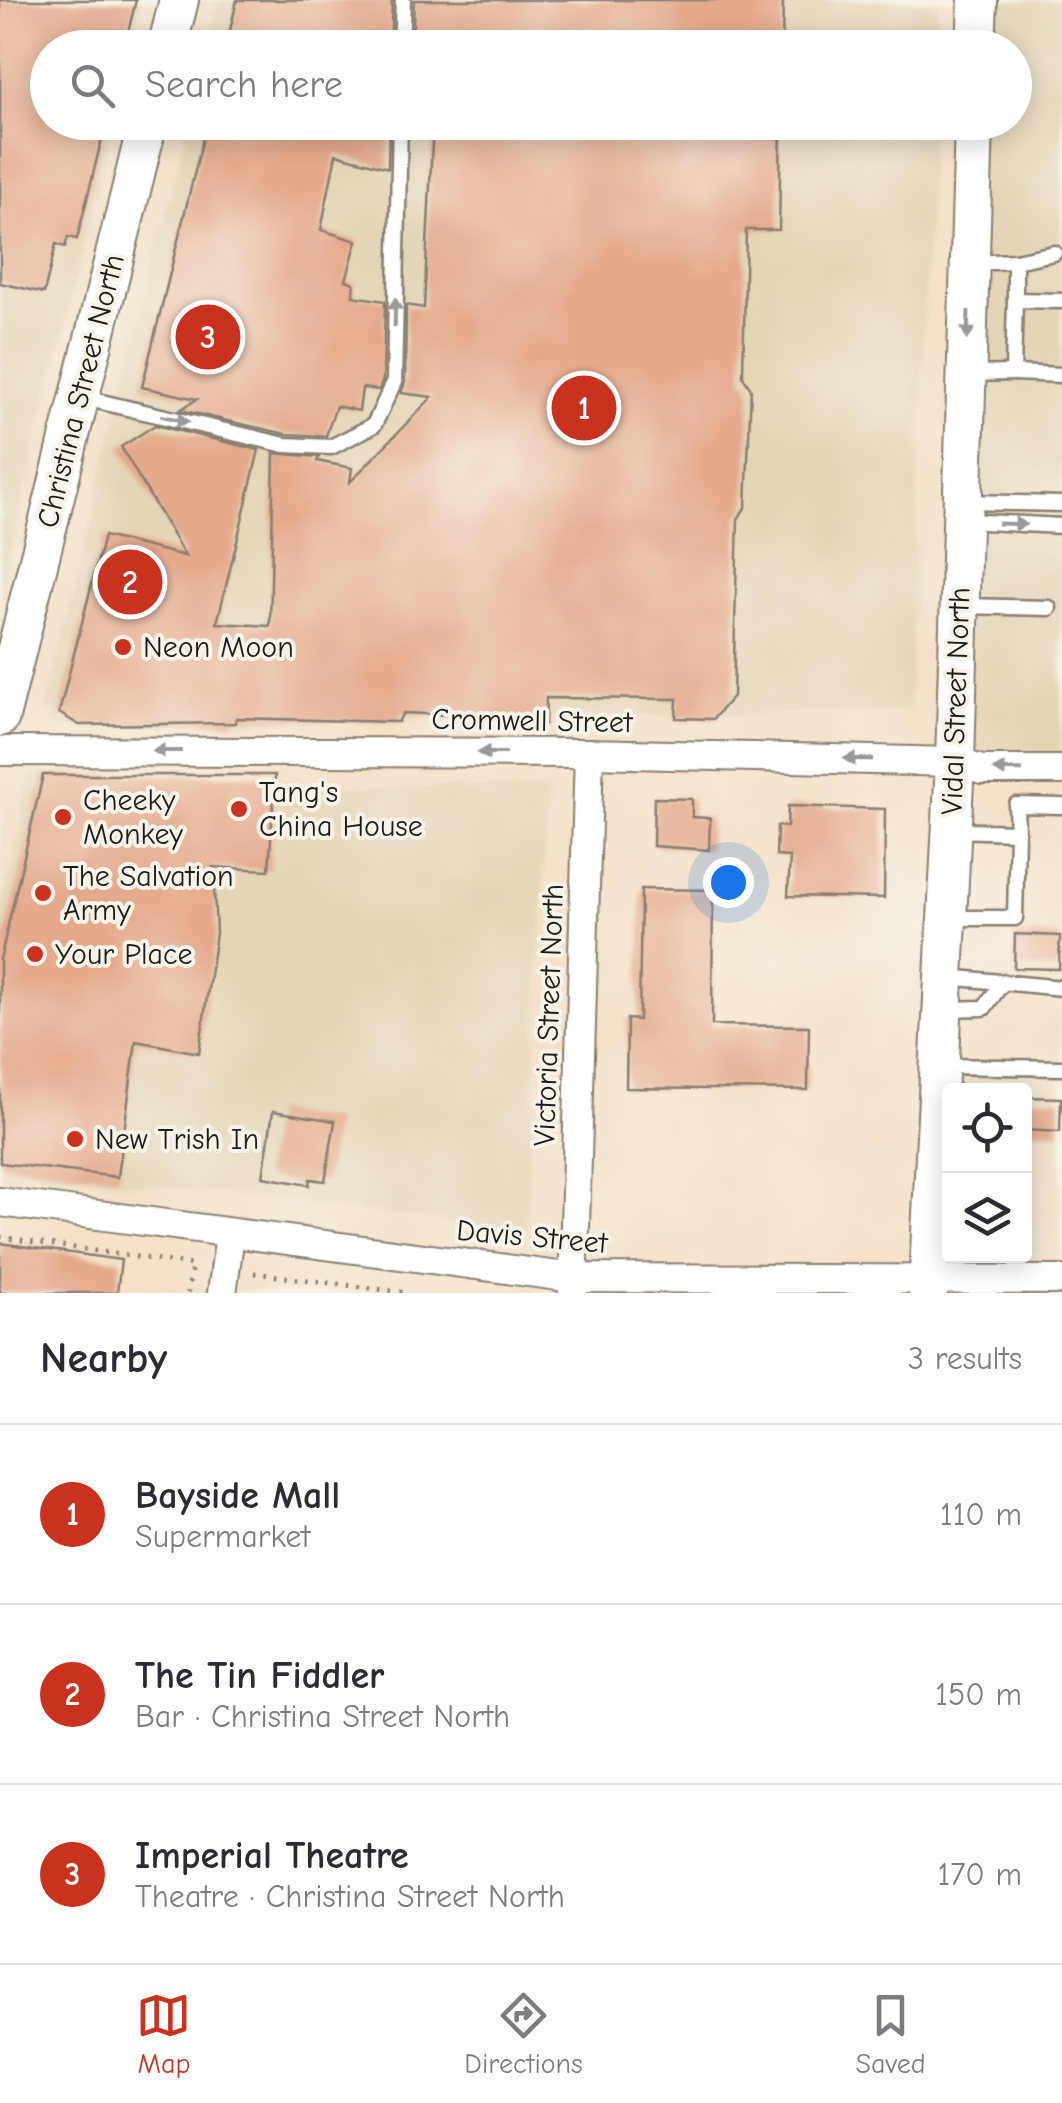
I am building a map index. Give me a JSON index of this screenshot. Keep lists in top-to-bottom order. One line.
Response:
{"streets":{"main road":["Christina Street North","Vidal Street North"],"street":["Cromwell Street","Victoria Street North","Davis Street"]},"crossings":[["Vidal Street North","Cromwell Street"],["Vidal Street North","Davis Street"],["Cromwell Street","Victoria Street North"],["Victoria Street North","Davis Street"]],"one_way":["Cromwell Street"],"places":["Neon Moon","Tang's China House","Cheeky Monkey","The Salvation Army","Your Place","New Trish In"],"page":{"search":"Search here","pins":["3","1","2"],"heading":["Nearby","3 results"],"list":[{"mark":"1","name":"Bayside Mall","note":"Supermarket","value":"110 m"},{"mark":"2","name":"The Tin Fiddler","note":"Bar · Christina Street North","value":"150 m"},{"mark":"3","name":"Imperial Theatre","note":"Theatre · Christina Street North","value":"170 m"}],"nav":["Map","Directions","Saved"]}}
